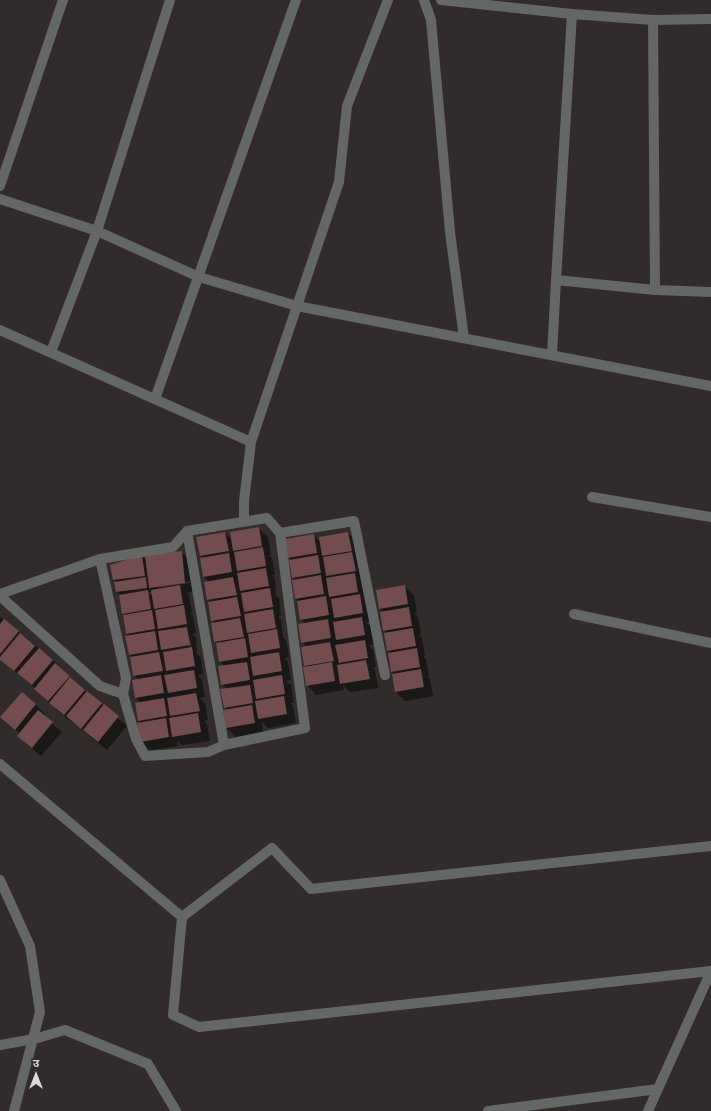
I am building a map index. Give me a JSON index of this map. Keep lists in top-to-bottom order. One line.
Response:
{"north":"top"}
